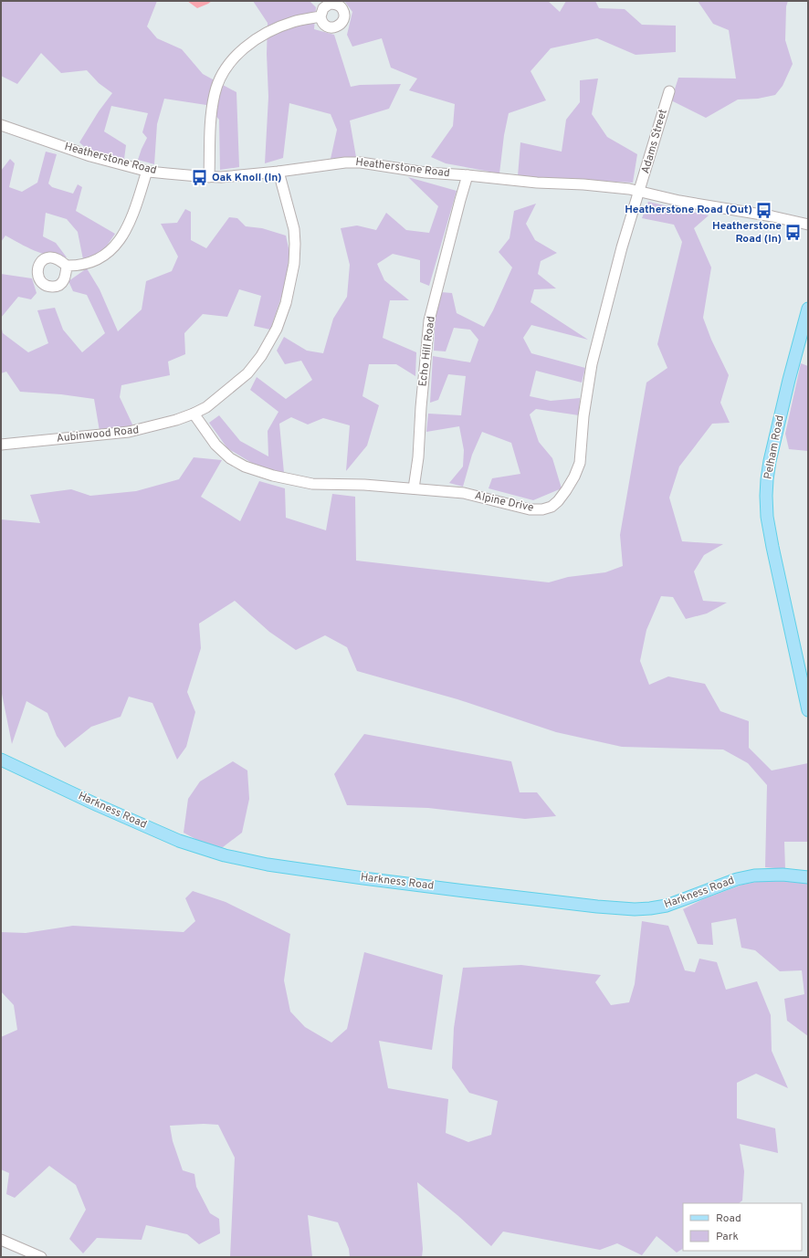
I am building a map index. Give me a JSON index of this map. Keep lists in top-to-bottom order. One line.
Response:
{"streets":{"main road":["Pelham Road","Harkness Road"],"street":["Adams Street","Heatherstone Road","Echo Hill Road","Aubinwood Road","Alpine Drive"]},"crossings":[["Adams Street","Heatherstone Road"],["Adams Street","Alpine Drive"],["Heatherstone Road","Echo Hill Road"],["Heatherstone Road","Aubinwood Road"],["Heatherstone Road","Alpine Drive"],["Echo Hill Road","Alpine Drive"],["Aubinwood Road","Alpine Drive"]],"places":{"bus stop":["Oak Knoll (In)","Heatherstone Road (Out)","Heatherstone Road (In)"]},"legend":["Road","Park"]}
